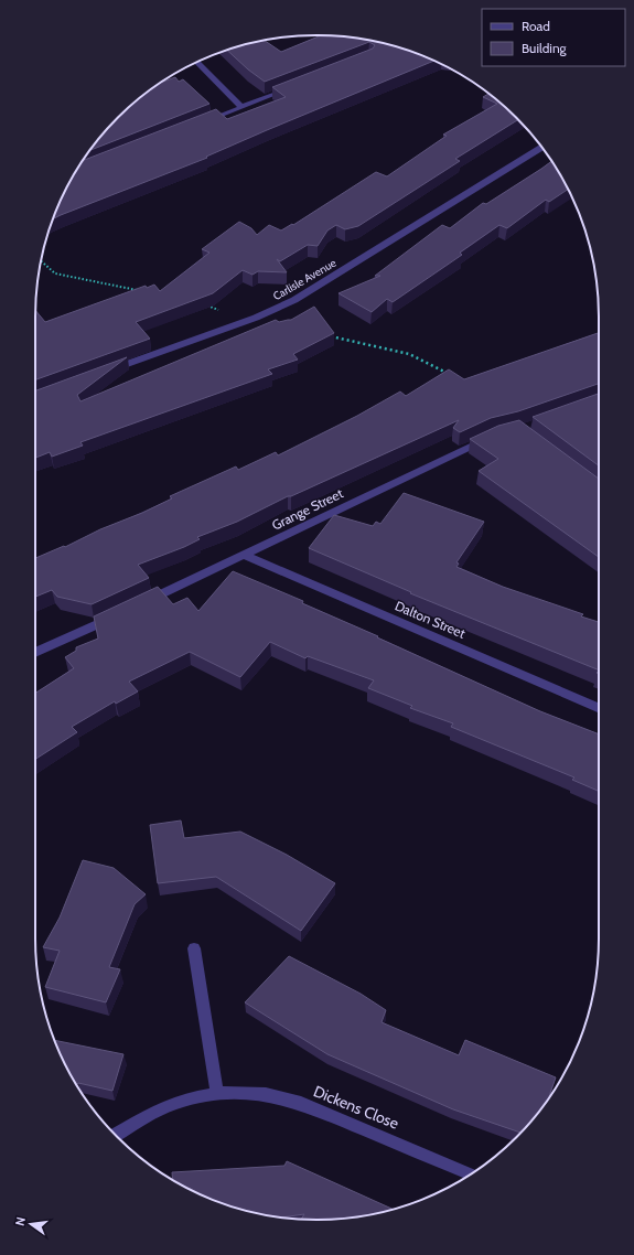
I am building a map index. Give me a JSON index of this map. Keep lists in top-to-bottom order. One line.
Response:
{"streets":{"street":["Carlisle Avenue","Grange Street","Dalton Street","Dickens Close"]},"crossings":[["Grange Street","Dalton Street"]],"legend":["Road","Building"],"north":"left"}
